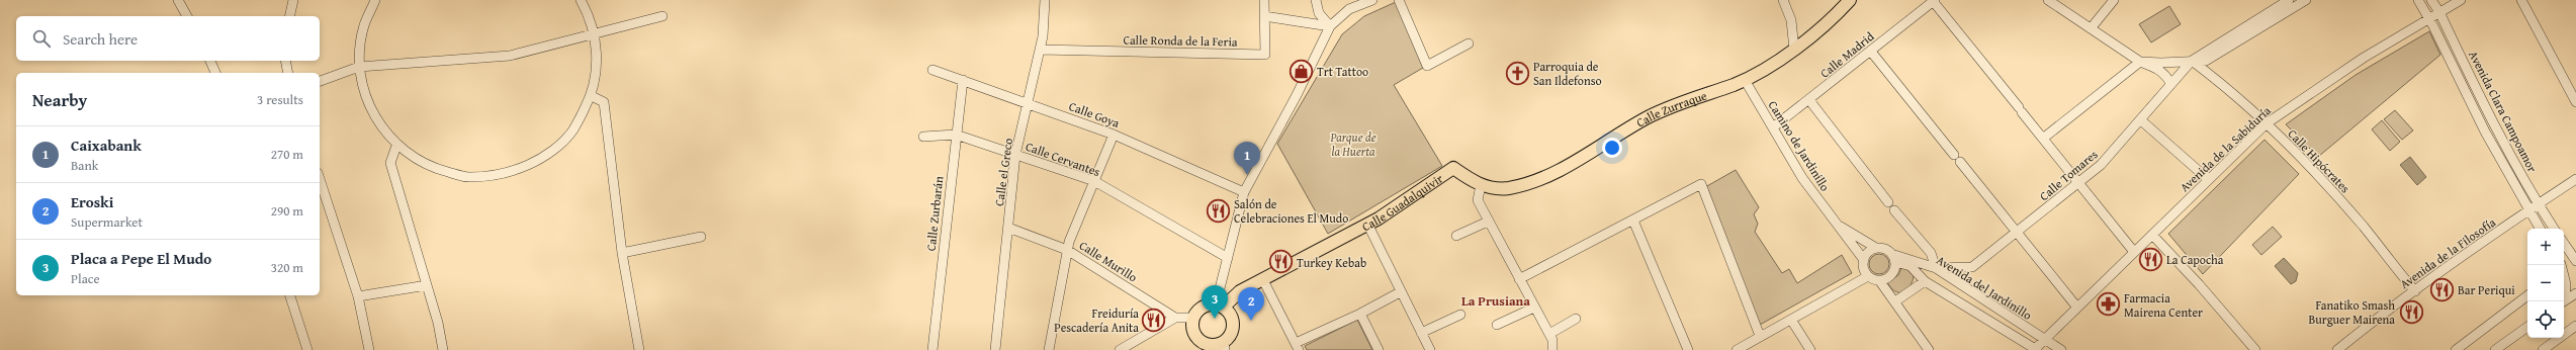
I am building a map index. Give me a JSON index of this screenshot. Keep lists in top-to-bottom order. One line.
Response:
{"streets":{"main road":["Calle Zurraque","Calle Guadalquivir"],"street":["Calle Ronda de la Feria","Calle Madrid","Avenida Clara Campoamor","Calle Goya","Camino de Jardinillo","Avenida de la Sabiduría","Calle Cervantes","Calle Hipócrates","Calle el Greco","Calle Tomares","Calle Zurbarán","Avenida de la Filosofía","Calle Murillo","Avenida del Jardinillo"]},"crossings":[["Calle Ronda de la Feria","Calle el Greco"],["Calle Madrid","Camino de Jardinillo"],["Calle Zurraque","Camino de Jardinillo"],["Calle Zurraque","Calle Guadalquivir"],["Avenida Clara Campoamor","Avenida de la Sabiduría"],["Avenida Clara Campoamor","Avenida de la Filosofía"],["Calle Goya","Calle el Greco"],["Calle Goya","Calle Zurbarán"],["Avenida de la Sabiduría","Calle Hipócrates"],["Avenida de la Sabiduría","Avenida del Jardinillo"],["Calle Cervantes","Calle el Greco"],["Calle Cervantes","Calle Zurbarán"],["Calle Hipócrates","Calle Tomares"],["Calle Hipócrates","Avenida de la Filosofía"],["Calle el Greco","Calle Murillo"],["Calle Tomares","Avenida del Jardinillo"]],"districts":["La Prusiana"],"parks":["Parque de la Huerta"],"places":{"shop":["Trt Tattoo"],"church":["Parroquia de San Ildefonso"],"restaurant":["Salón de Celebraciones El Mudo","La Capocha","Turkey Kebab","Bar Periqui","Fanatiko Smash Burguer Mairena","Freiduría Pescadería Anita"],"pharmacy":["Farmacia Mairena Center"]},"page":{"search":"Search here","heading":["Nearby","3 results"],"list":[{"mark":"1","name":"Caixabank","note":"Bank","value":"270 m"},{"mark":"2","name":"Eroski","note":"Supermarket","value":"290 m"},{"mark":"3","name":"Placa a Pepe El Mudo","note":"Place","value":"320 m"}],"pins":["1","3","2"],"map_buttons":["+","−"]}}
